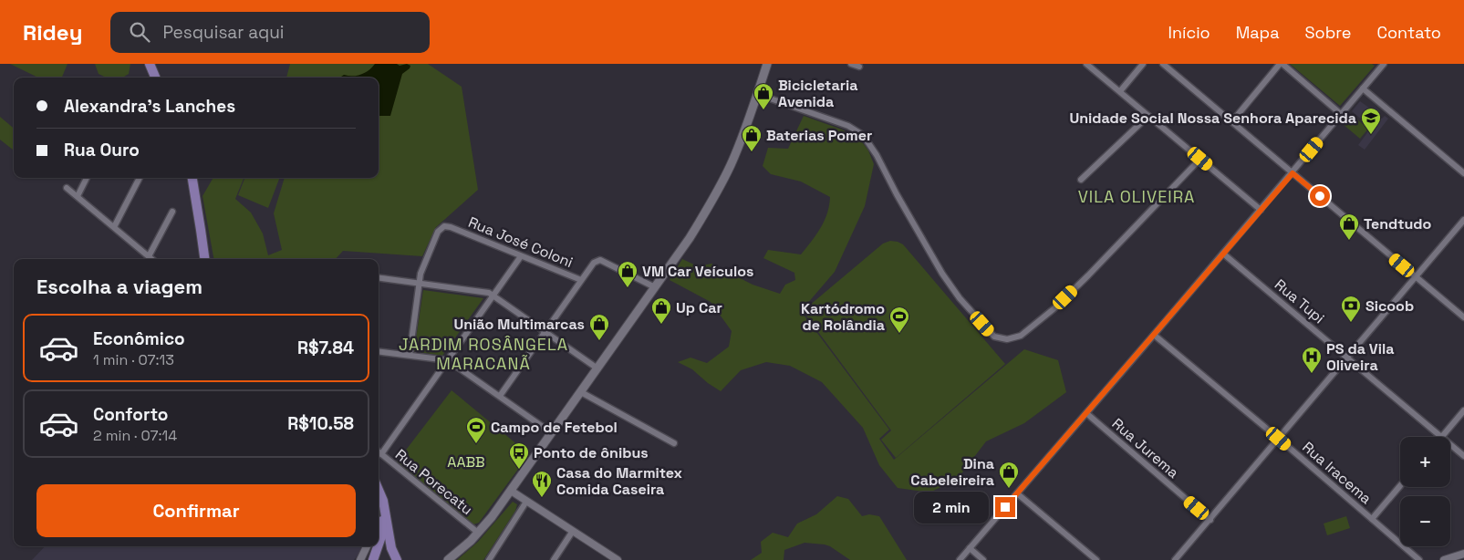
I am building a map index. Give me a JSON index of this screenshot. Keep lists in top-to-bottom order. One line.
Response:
{"streets":{"street":["Rua José Coloni","Rua Tupi","Rua Jurema","Rua Iracema","Rua Porecatu"]},"districts":["VILA OLIVEIRA","JARDIM ROSÂNGELA MARACANÃ"],"parks":["AABB"],"places":{"shop":["Bicicletaria Avenida","Baterias Pomer","Tendtudo","VM Car Veículos","Up Car","União Multimarcas","Dina Cabeleireira"],"school or university":["Unidade Social Nossa Senhora Aparecida"],"bank":["Sicoob"],"sports":["Kartódromo de Rolândia","Campo de Fetebol"],"hospital":["PS da Vila Oliveira"],"bus stop":["Ponto de ônibus"],"restaurant":["Casa do Marmitex Comida Caseira"]},"page":{"header":"Ridey","search":"Pesquisar aqui","nav":["Início","Mapa","Sobre","Contato"],"banner":["Alexandra's Lanches","Rua Ouro"],"heading":"Escolha a viagem","list":[{"name":"Econômico","note":"1 min · 07:13","value":"R$7.84"},{"name":"Conforto","note":"2 min · 07:14","value":"R$10.58"}],"map_buttons":["+","−"],"buttons":"Confirmar","bubble":"2 min"}}
